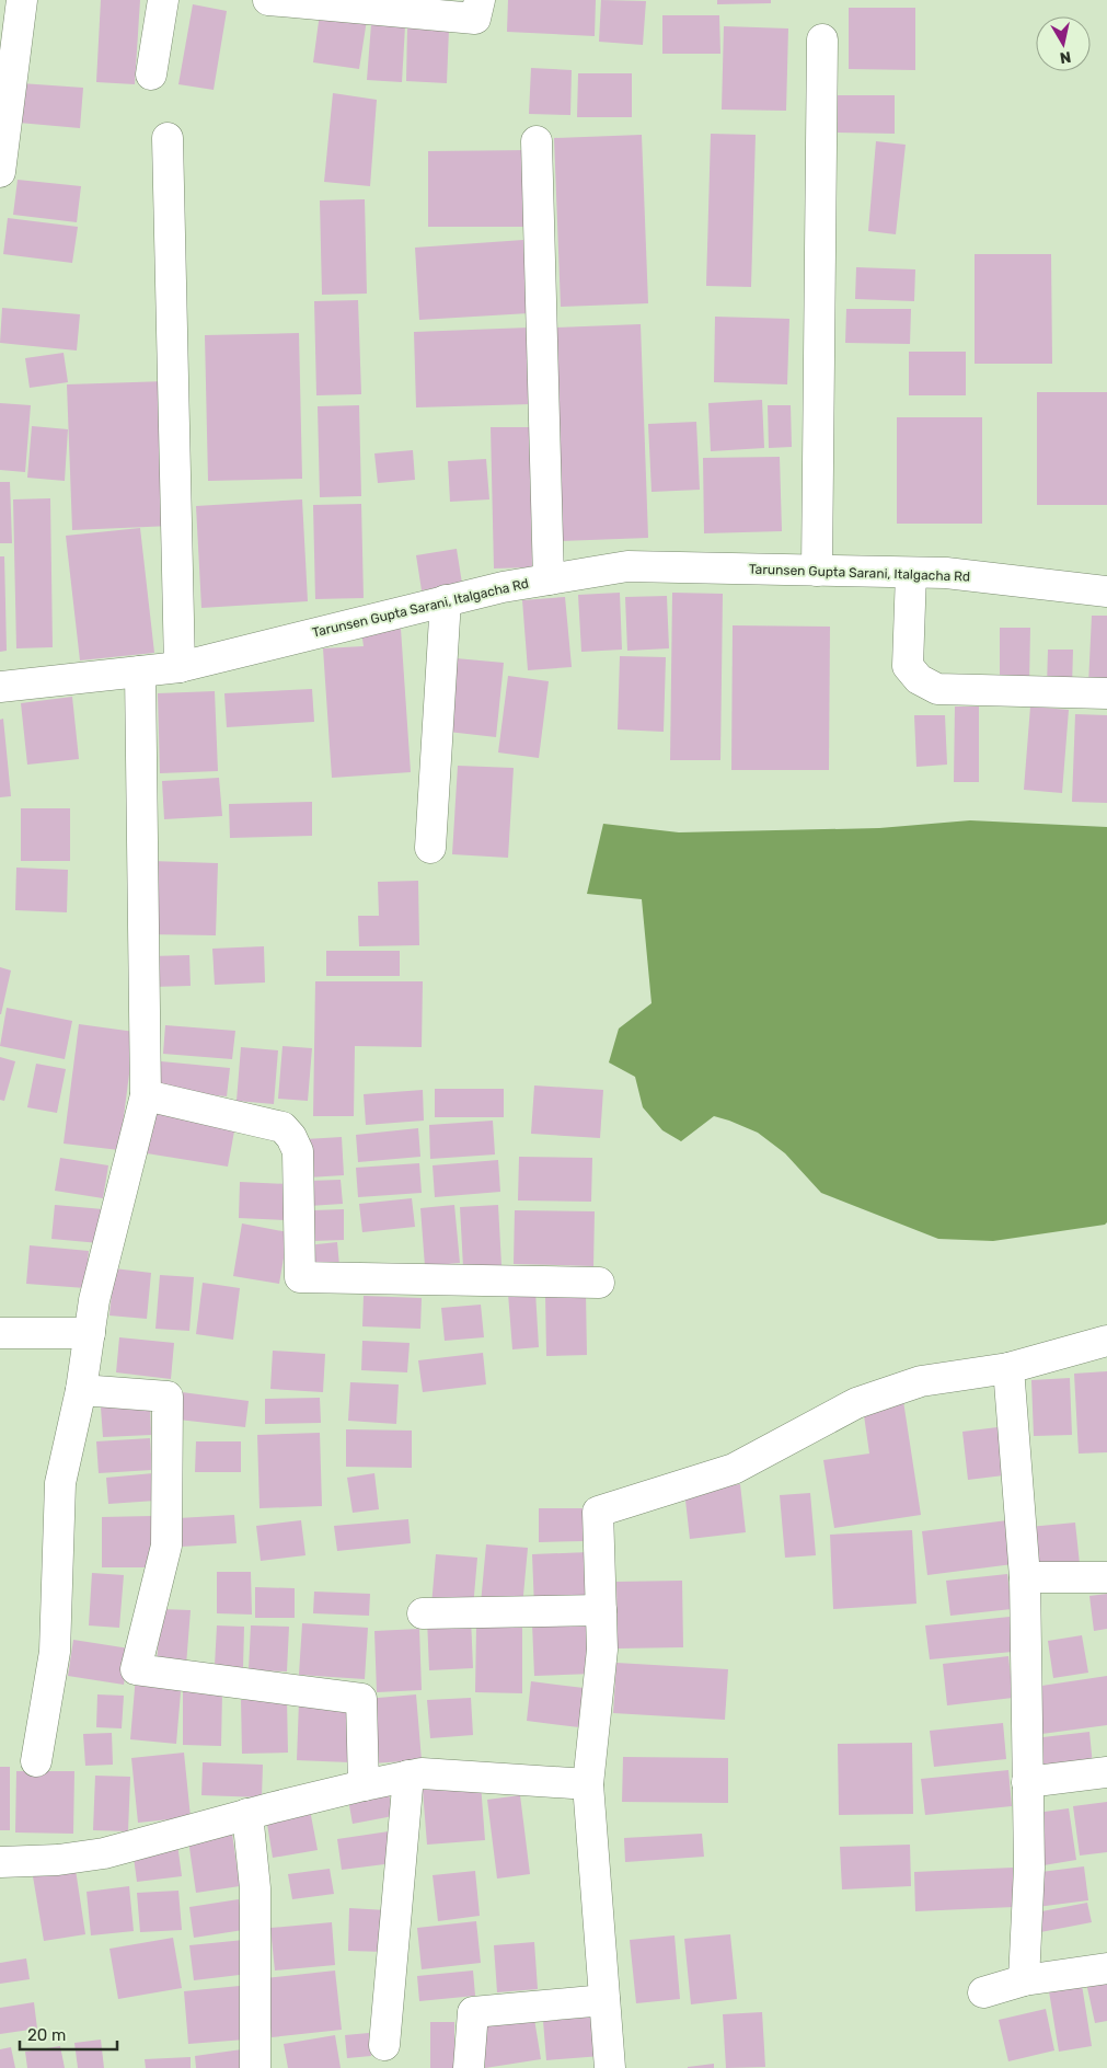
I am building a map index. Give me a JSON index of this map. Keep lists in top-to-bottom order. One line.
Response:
{"streets":{"street":["Tarunsen Gupta Sarani, Italgacha Rd"]},"scale_bar":"20 m","north":"bottom"}
